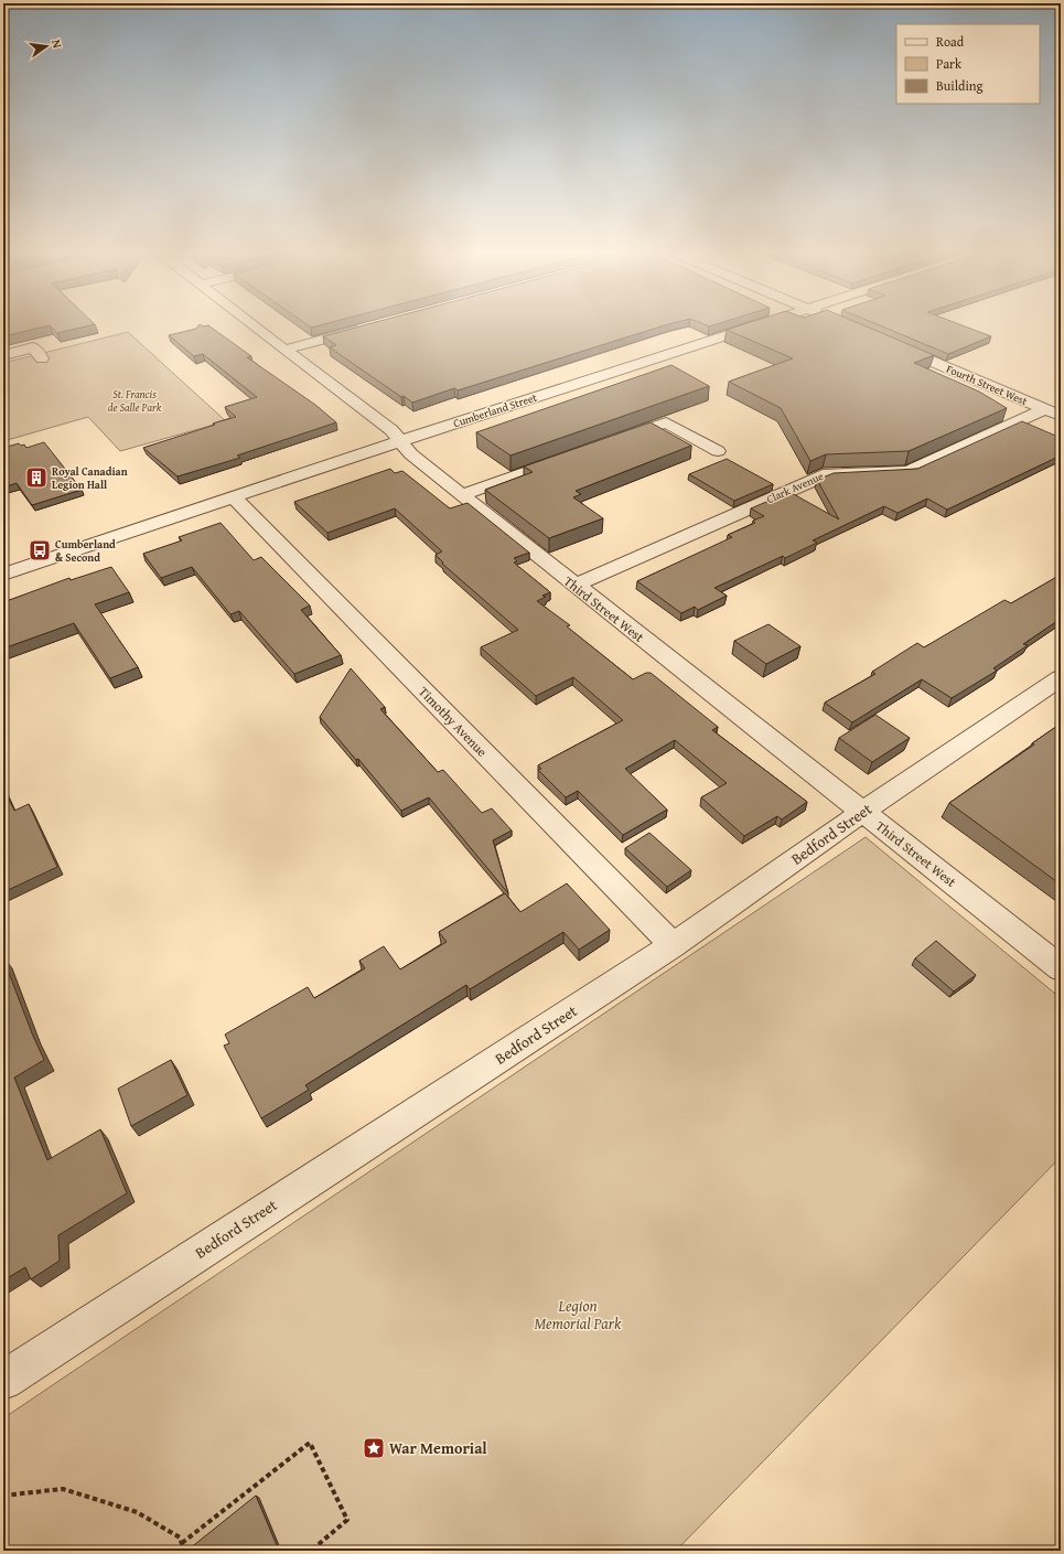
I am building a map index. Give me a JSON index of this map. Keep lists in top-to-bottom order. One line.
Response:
{"streets":{"street":["Fourth Street West","Cumberland Street","Clark Avenue","Third Street West","Timothy Avenue","Bedford Street"]},"crossings":[["Fourth Street West","Clark Avenue"],["Cumberland Street","Third Street West"],["Cumberland Street","Timothy Avenue"],["Clark Avenue","Third Street West"],["Third Street West","Bedford Street"],["Timothy Avenue","Bedford Street"]],"parks":["St. Francis de Salle Park","Legion Memorial Park"],"places":{"building":["Royal Canadian Legion Hall"],"bus stop":["Cumberland & Second"],"place":["War Memorial"]},"legend":["Road","Park","Building"],"north":"right"}
